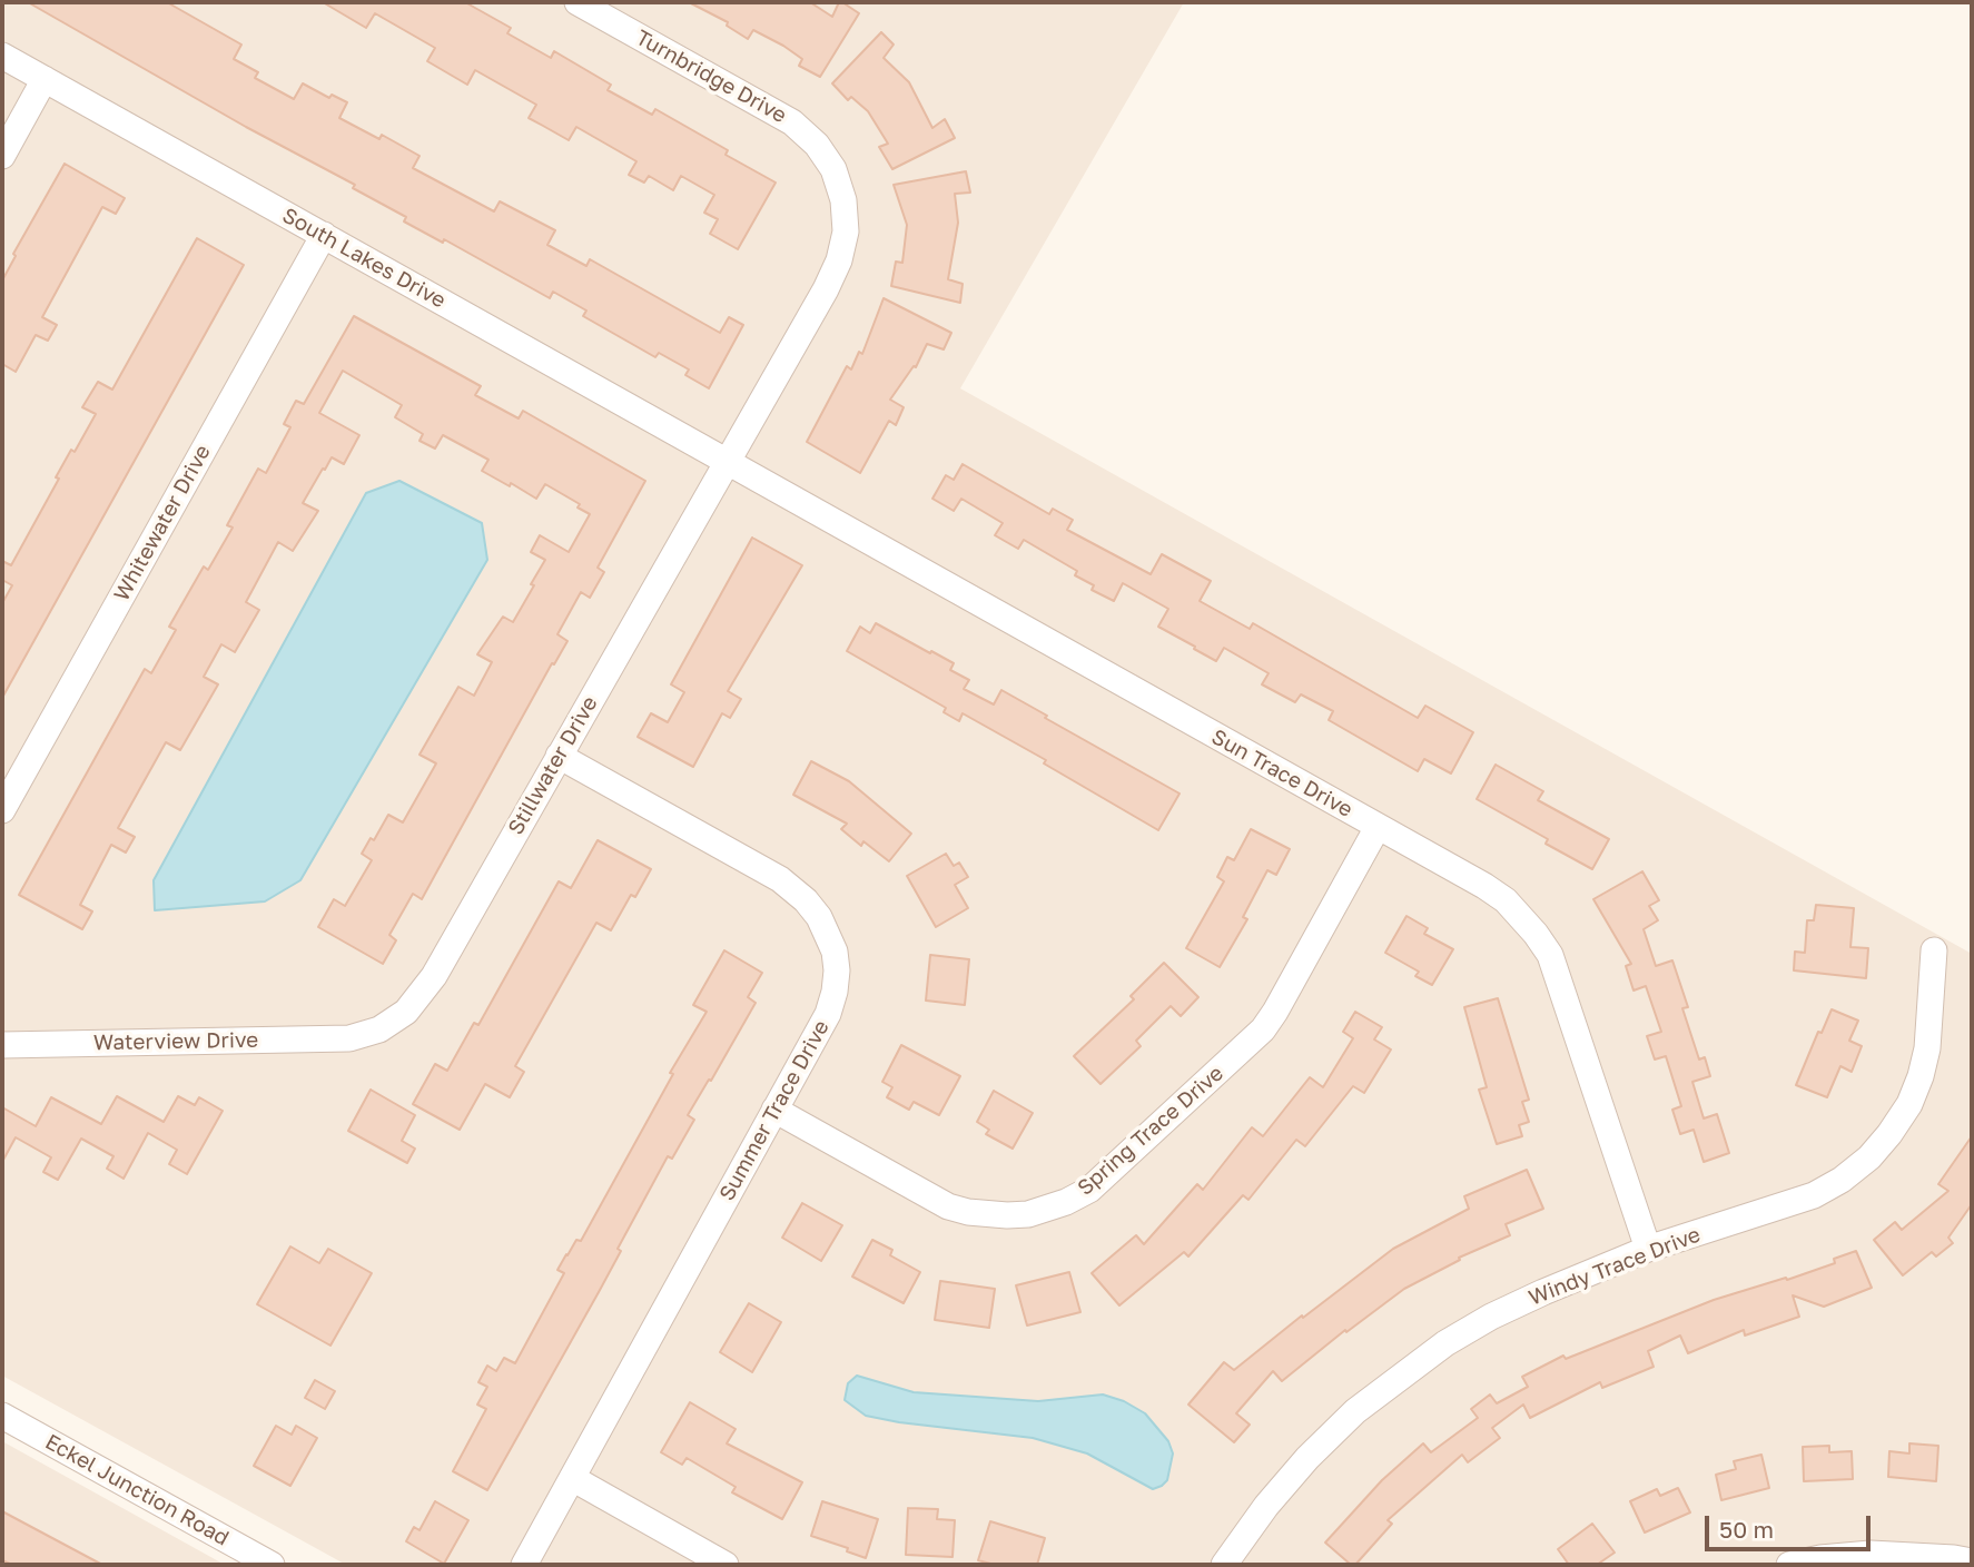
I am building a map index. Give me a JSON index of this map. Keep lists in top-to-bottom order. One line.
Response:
{"streets":{"street":["Turnbridge Drive","South Lakes Drive","Whitewater Drive","Stillwater Drive","Sun Trace Drive","Waterview Drive","Summer Trace Drive","Spring Trace Drive","Windy Trace Drive","Eckel Junction Road"]},"crossings":[["Turnbridge Drive","South Lakes Drive"],["Turnbridge Drive","Stillwater Drive"],["Turnbridge Drive","Sun Trace Drive"],["South Lakes Drive","Whitewater Drive"],["South Lakes Drive","Stillwater Drive"],["South Lakes Drive","Sun Trace Drive"],["Stillwater Drive","Sun Trace Drive"],["Stillwater Drive","Waterview Drive"],["Stillwater Drive","Summer Trace Drive"],["Sun Trace Drive","Spring Trace Drive"],["Sun Trace Drive","Windy Trace Drive"],["Summer Trace Drive","Spring Trace Drive"]],"scale_bar":"50 m"}
